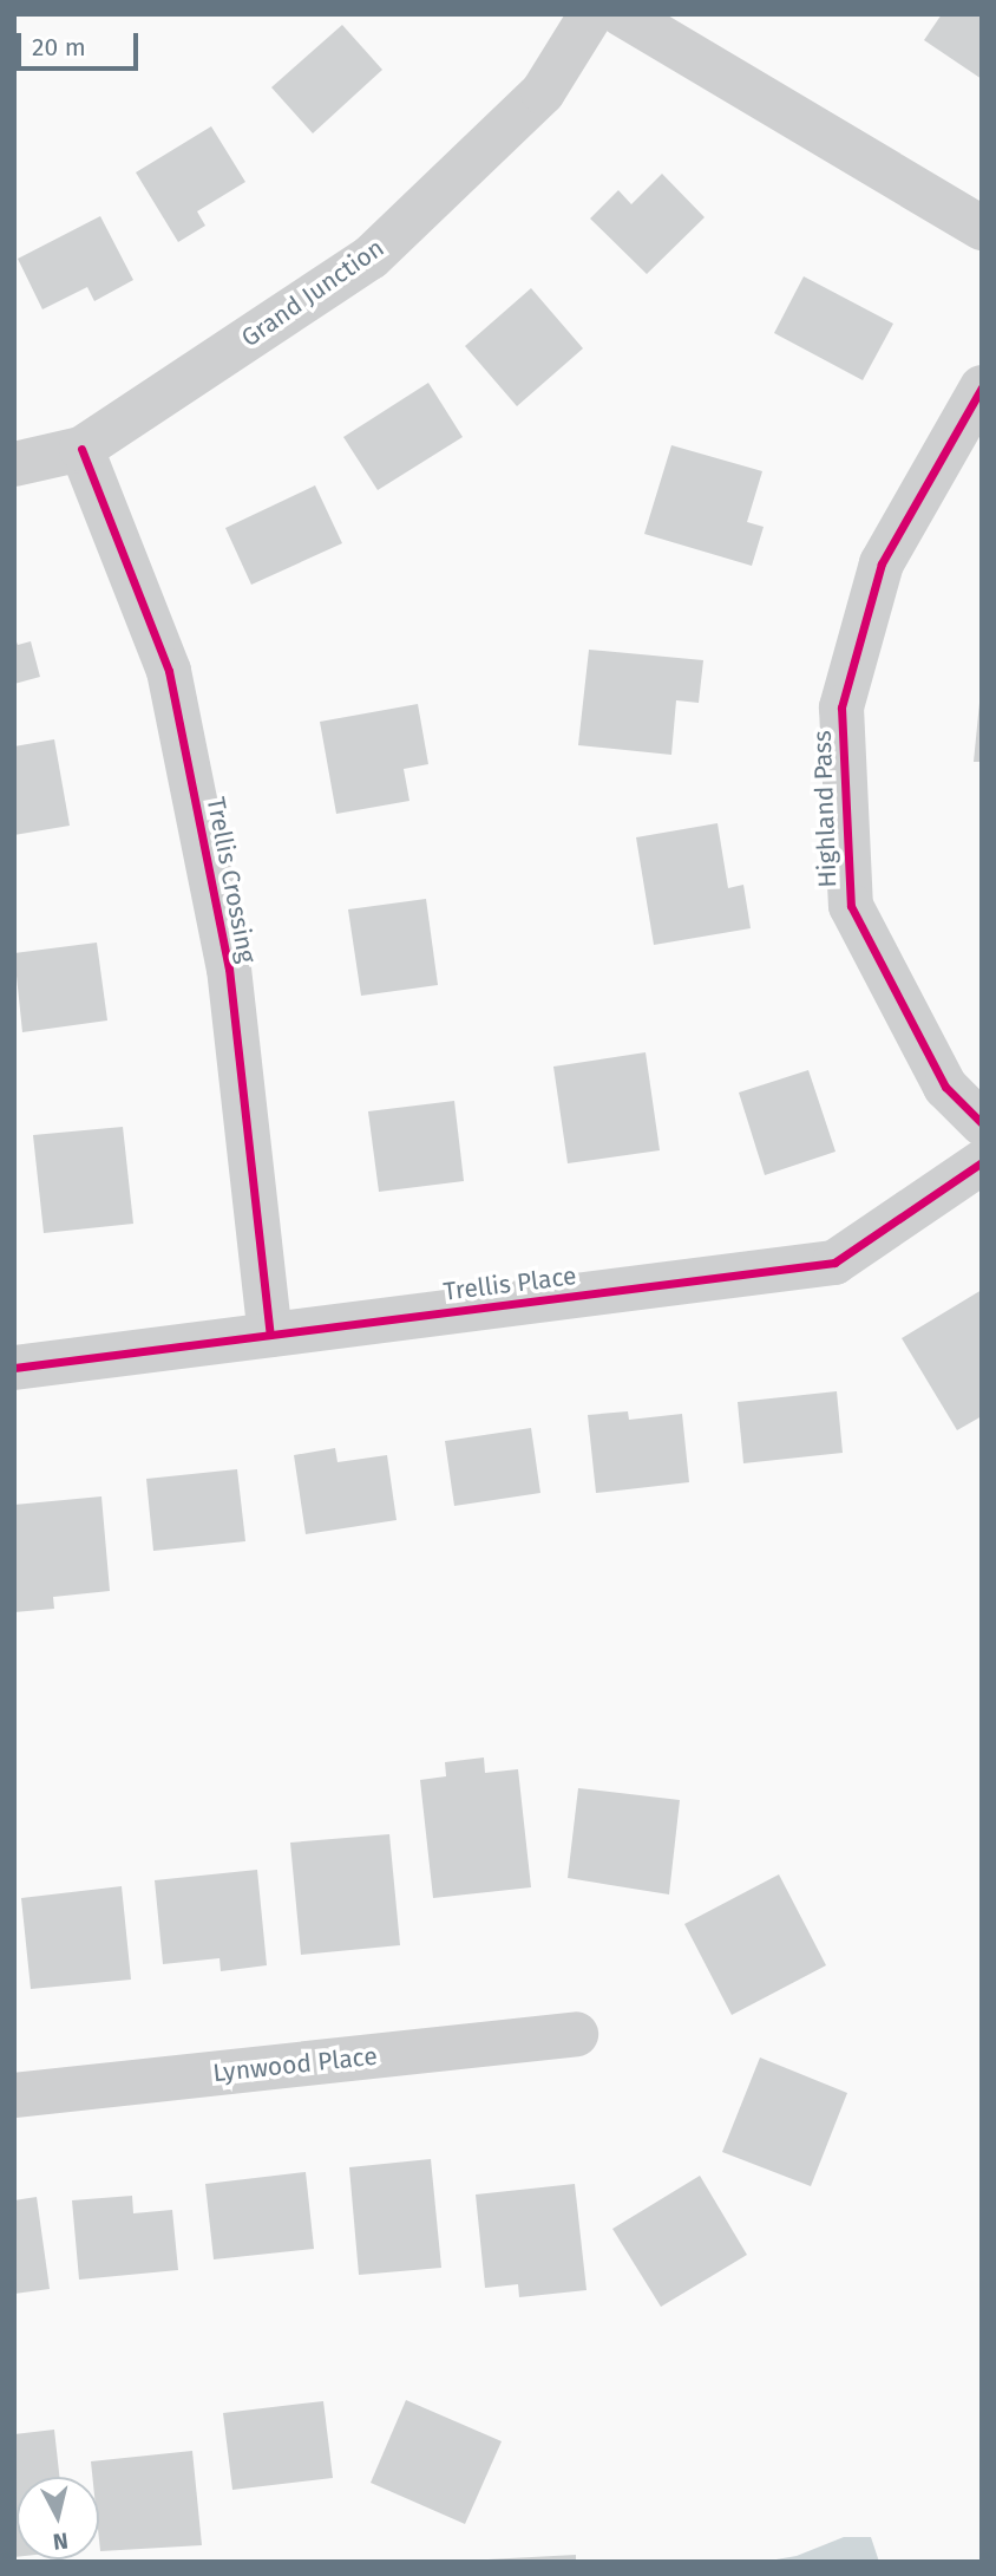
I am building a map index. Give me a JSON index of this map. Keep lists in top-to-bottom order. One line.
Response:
{"streets":{"street":["Grand Junction","Highland Pass","Trellis Crossing","Trellis Place","Lynwood Place"]},"crossings":[["Grand Junction","Trellis Crossing"],["Trellis Crossing","Trellis Place"]],"scale_bar":"20 m","north":"bottom"}
